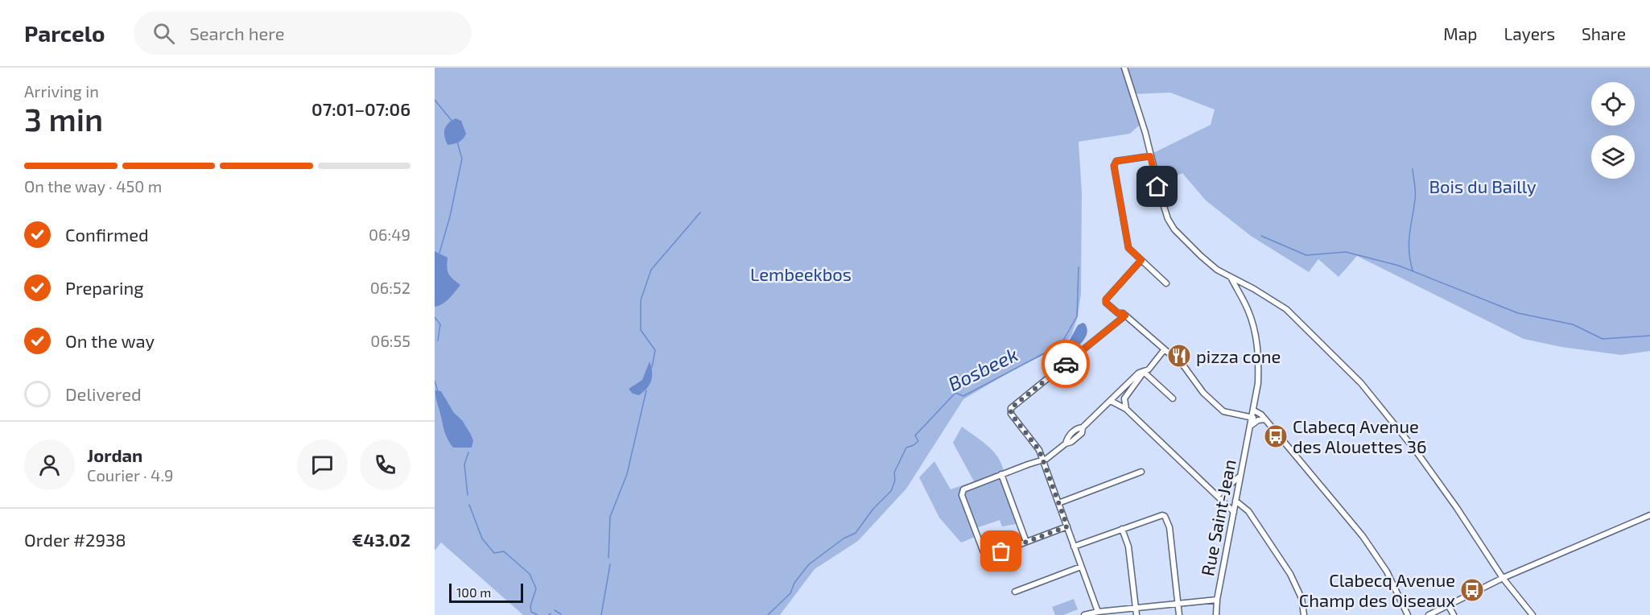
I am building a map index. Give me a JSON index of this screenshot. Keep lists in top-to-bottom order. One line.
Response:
{"streets":{"street":["Rue Saint-Jean"]},"water":["Bosbeek"],"parks":["Bois du Bailly","Lembeekbos"],"places":{"restaurant":["pizza cone"],"bus stop":["Clabecq Avenue des Alouettes 36","Clabecq Avenue Champ des Oiseaux"]},"scale_bar":"100 m","page":{"header":"Parcelo","search":"Search here","nav":["Map","Layers","Share"],"heading":["3 min","Arriving in","07:01–07:06"],"panel":["Jordan","Courier · 4.9","Order #2938","€43.02"],"bar":"On the way · 450 m","list":[["Confirmed","06:49"],["Preparing","06:52"],["On the way","06:55"],"Delivered"],"scale":"100 m"}}
